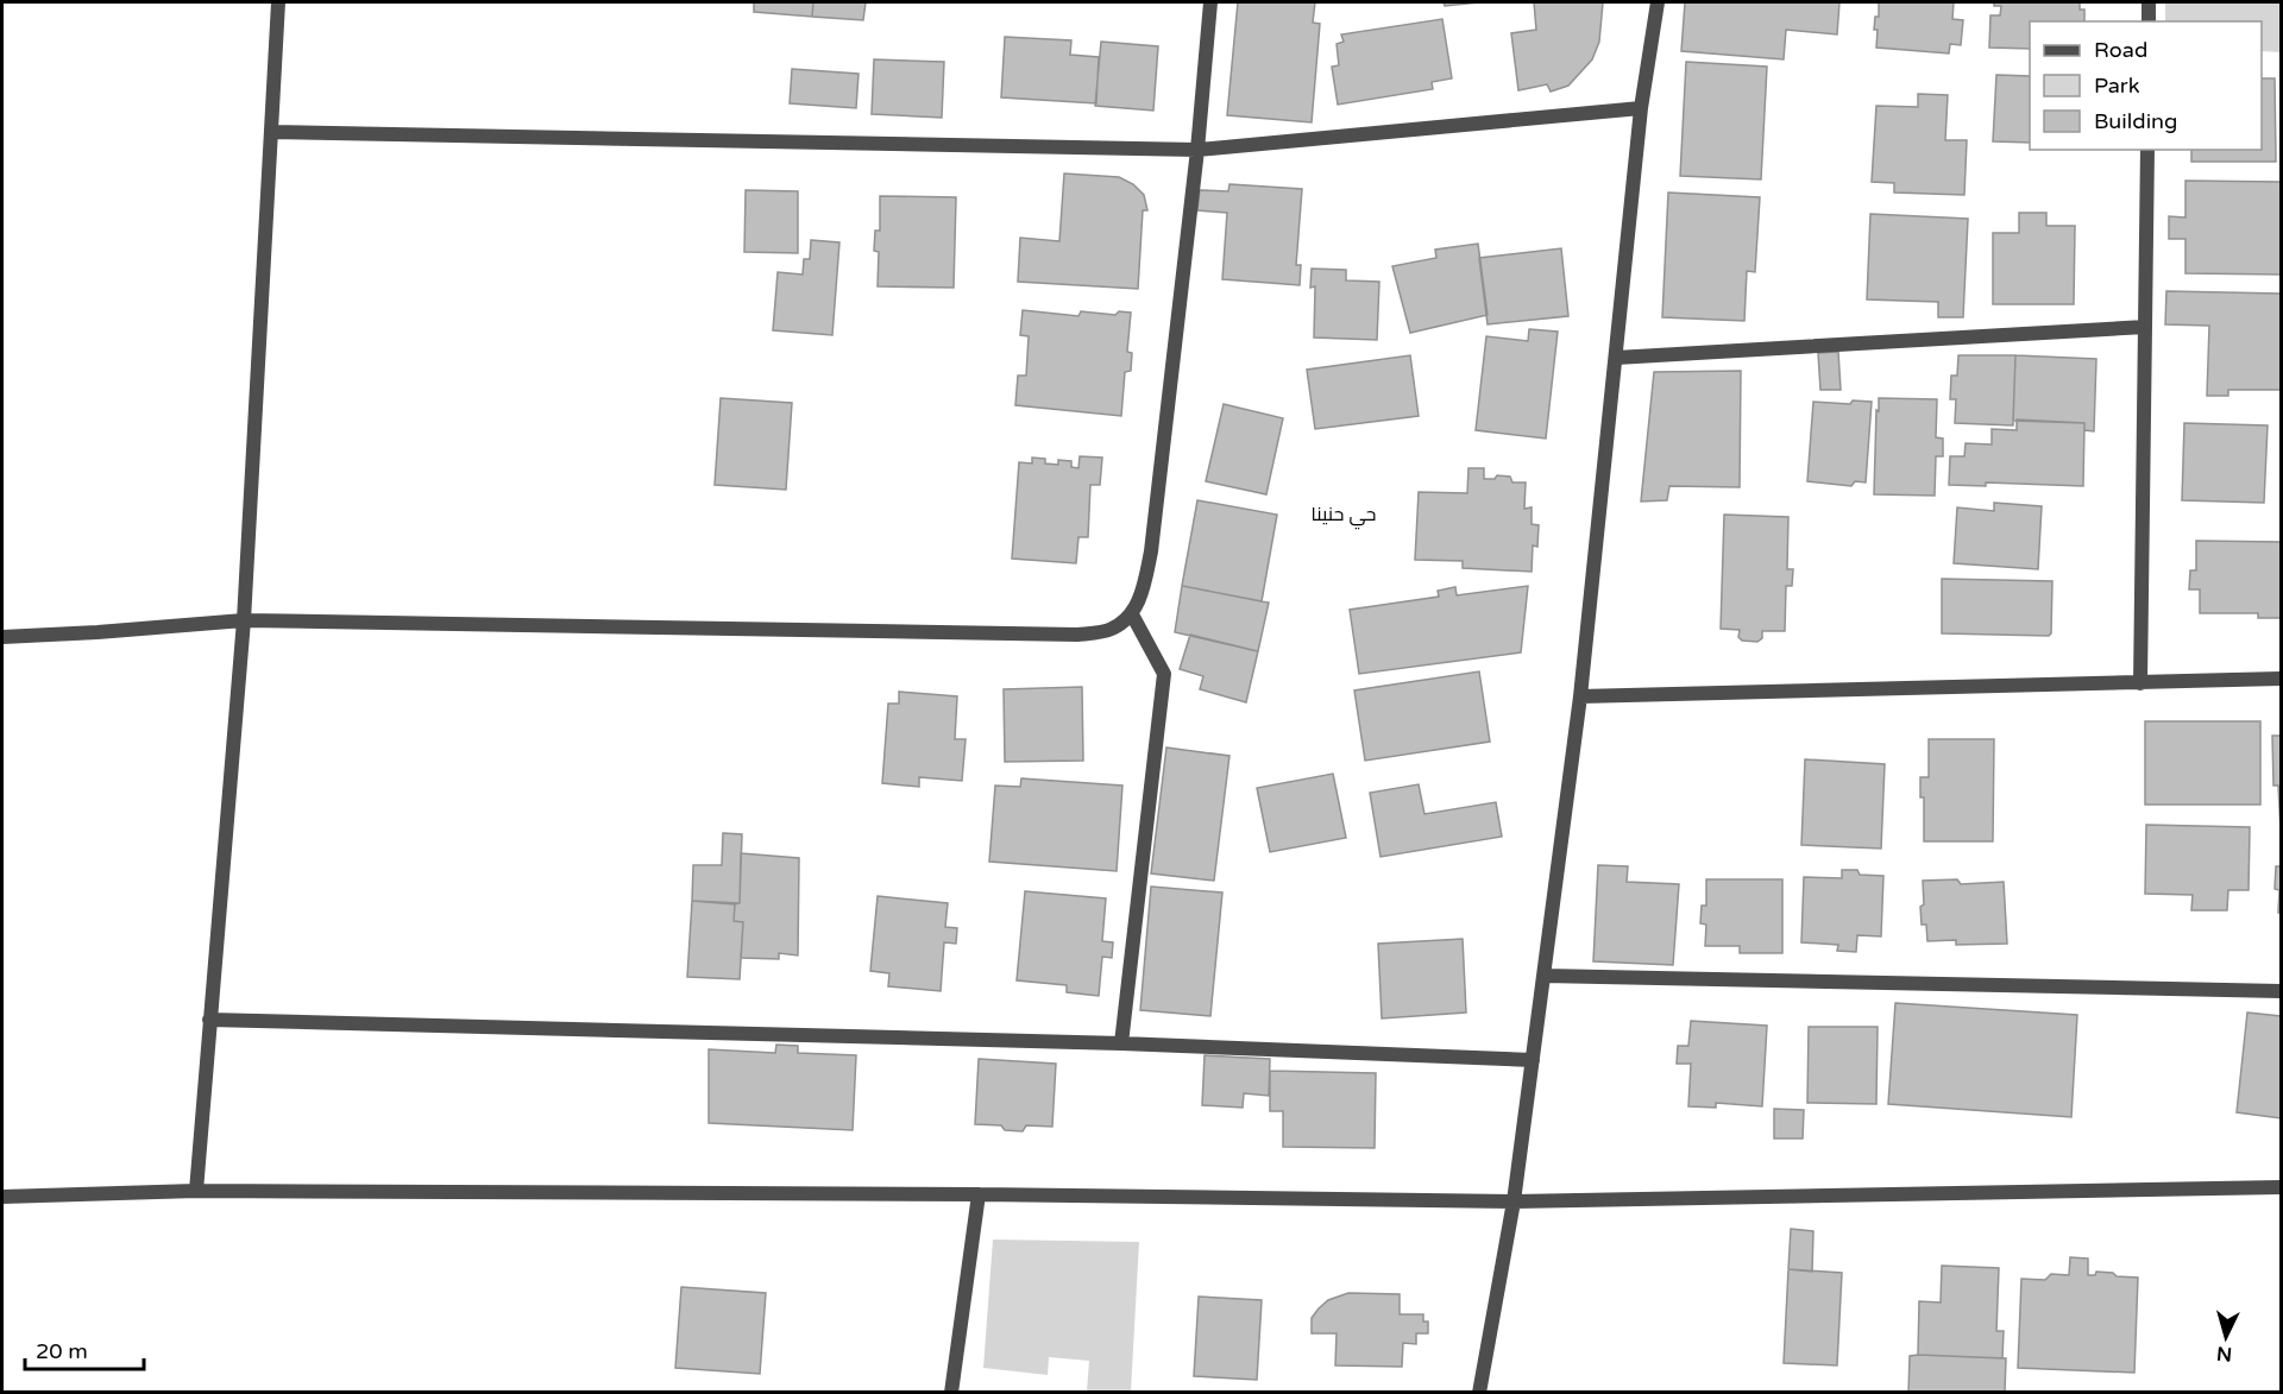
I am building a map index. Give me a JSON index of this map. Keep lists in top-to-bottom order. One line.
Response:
{"districts":["حي حنينا"],"legend":["Road","Park","Building"],"scale_bar":"20 m","north":"bottom"}
